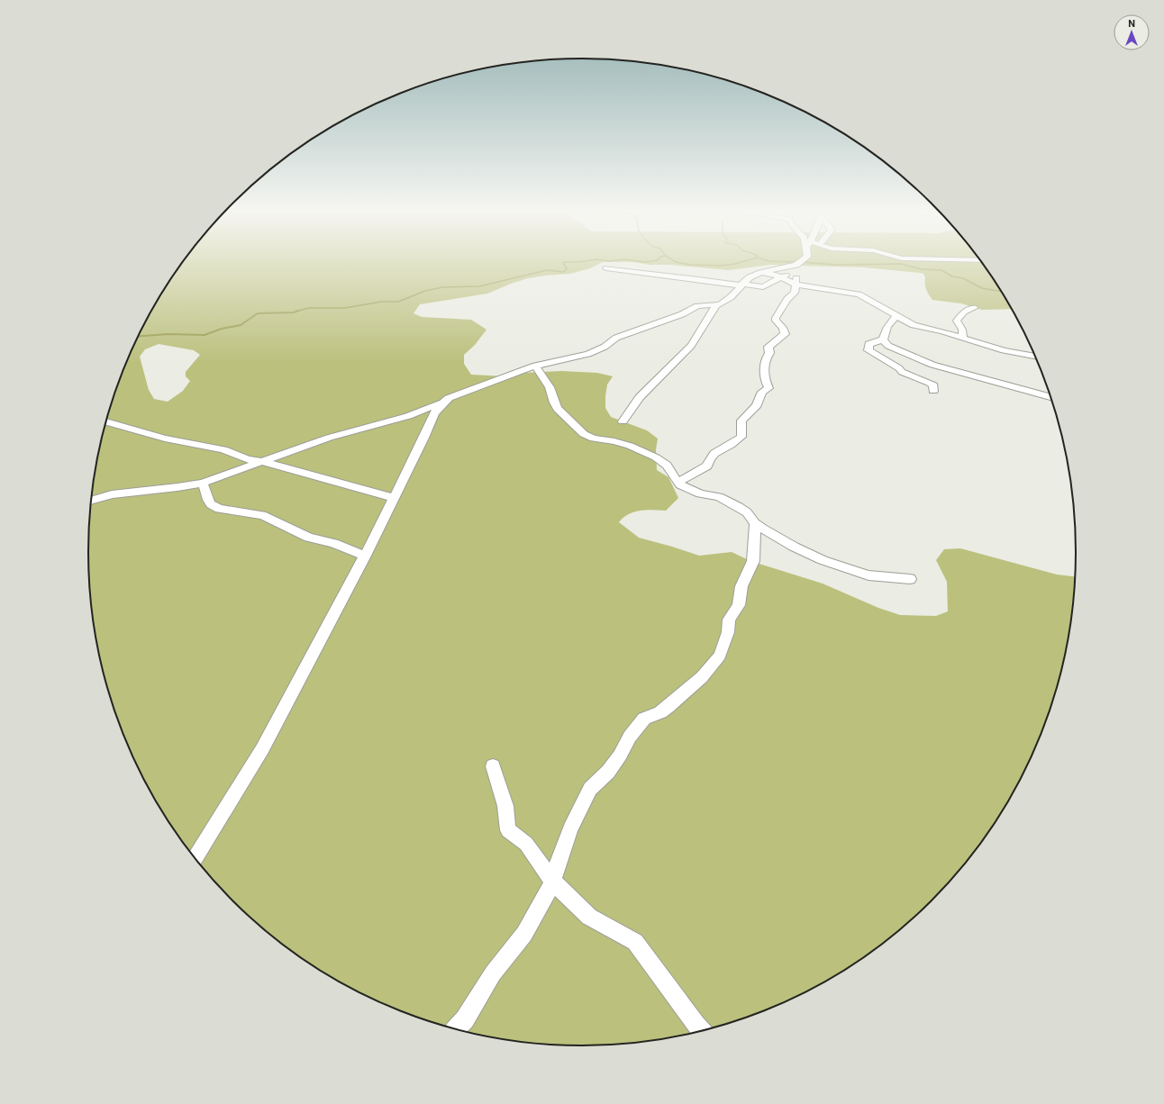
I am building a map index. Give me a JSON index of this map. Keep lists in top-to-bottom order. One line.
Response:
{"north":"top"}
